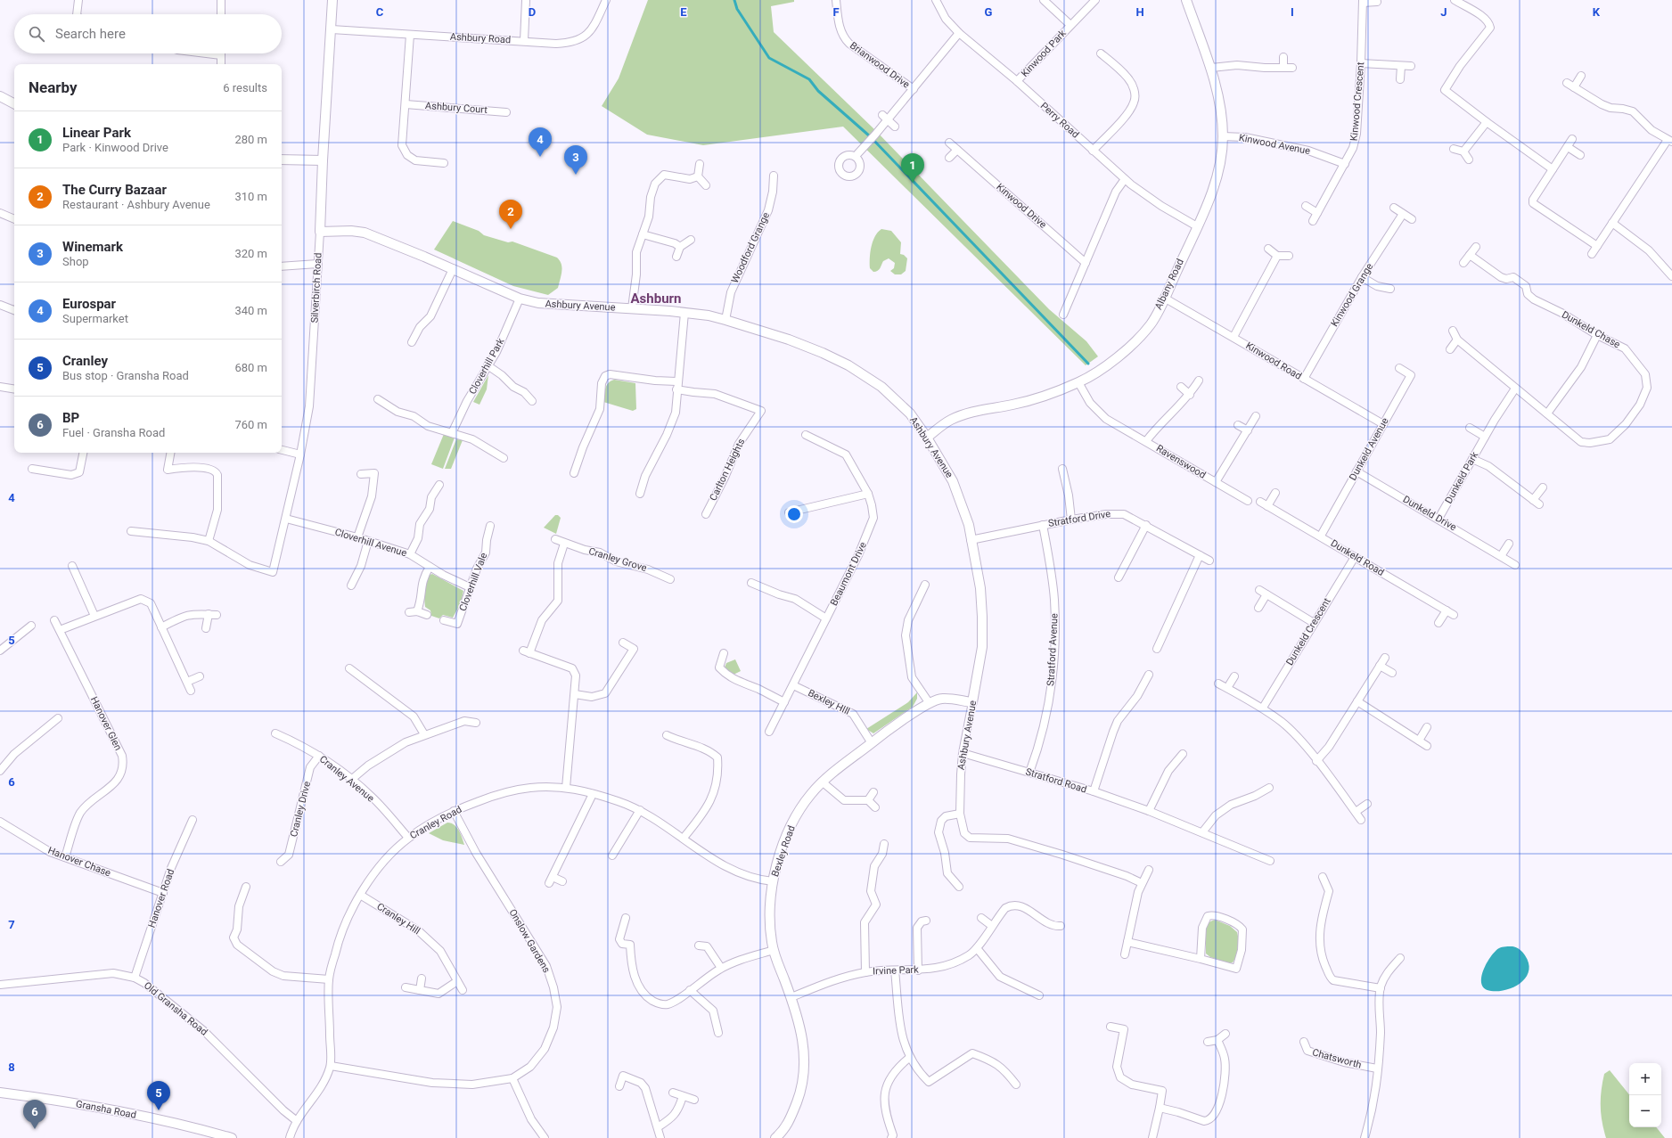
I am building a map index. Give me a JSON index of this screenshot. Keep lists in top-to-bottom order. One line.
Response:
{"streets":{"street":["Ashbury Road","Kinwood Park","Brianwood Drive","Kinwood Crescent","Ashbury Court","Perry Road","Kinwood Avenue","Kinwood Drive","Woodford Grange","Albany Road","Silverbirch Road","Kinwood Grange","Ashbury Avenue","Dunkeld Chase","Kinwood Road","Cloverhill Park","Dunkeld Avenue","Ravenswood","Carlton Heights","Dunkeld Park","Dunkeld Drive","Stratford Drive","Cloverhill Avenue","Dunkeld Road","Cranley Grove","Beaumont Drive","Cloverhill Vale","Dunkeld Crescent","Stratford Avenue","Bexley HIll","Hanover Glen","Cranley Avenue","Stratford Road","Cranley Drive","Cranley Road","Bexley Road","Hanover Chase","Hanover Road","Cranley Hill","Onslow Gardens","Irvine Park","Old Gransha Road","Chatsworth","Gransha Road"]},"crossings":[["Ashbury Road","Silverbirch Road"],["Kinwood Park","Perry Road"],["Brianwood Drive","Perry Road"],["Kinwood Crescent","Kinwood Avenue"],["Perry Road","Albany Road"],["Kinwood Avenue","Albany Road"],["Woodford Grange","Ashbury Avenue"],["Albany Road","Ashbury Avenue"],["Albany Road","Kinwood Road"],["Albany Road","Ravenswood"],["Silverbirch Road","Ashbury Avenue"],["Silverbirch Road","Cloverhill Avenue"],["Kinwood Grange","Kinwood Road"],["Ashbury Avenue","Cloverhill Park"],["Ashbury Avenue","Stratford Drive"],["Ashbury Avenue","Stratford Road"],["Ashbury Avenue","Bexley Road"],["Dunkeld Chase","Dunkeld Park"],["Kinwood Road","Dunkeld Avenue"],["Dunkeld Avenue","Dunkeld Drive"],["Dunkeld Avenue","Dunkeld Road"],["Dunkeld Park","Dunkeld Drive"],["Stratford Drive","Stratford Avenue"],["Cloverhill Avenue","Cloverhill Vale"],["Dunkeld Road","Dunkeld Crescent"],["Beaumont Drive","Bexley HIll"],["Stratford Avenue","Stratford Road"],["Bexley HIll","Bexley Road"],["Hanover Glen","Hanover Chase"],["Cranley Avenue","Cranley Drive"],["Cranley Avenue","Cranley Road"],["Cranley Road","Bexley Road"],["Cranley Road","Cranley Hill"],["Cranley Road","Onslow Gardens"],["Cranley Road","Old Gransha Road"],["Bexley Road","Irvine Park"],["Hanover Chase","Hanover Road"],["Hanover Road","Old Gransha Road"]],"districts":["Ashburn"],"page":{"search":"Search here","heading":["Nearby","6 results"],"list":[{"mark":"1","name":"Linear Park","note":"Park · Kinwood Drive","value":"280 m"},{"mark":"2","name":"The Curry Bazaar","note":"Restaurant · Ashbury Avenue","value":"310 m"},{"mark":"3","name":"Winemark","note":"Shop","value":"320 m"},{"mark":"4","name":"Eurospar","note":"Supermarket","value":"340 m"},{"mark":"5","name":"Cranley","note":"Bus stop · Gransha Road","value":"680 m"},{"mark":"6","name":"BP","note":"Fuel · Gransha Road","value":"760 m"}],"pins":["4","3","1","2","5","6"],"map_buttons":["+","−"]},"grid":{"columns":["C","D","E","F","G","H","I","J","K"],"rows":["4","5","6","7","8"]}}
